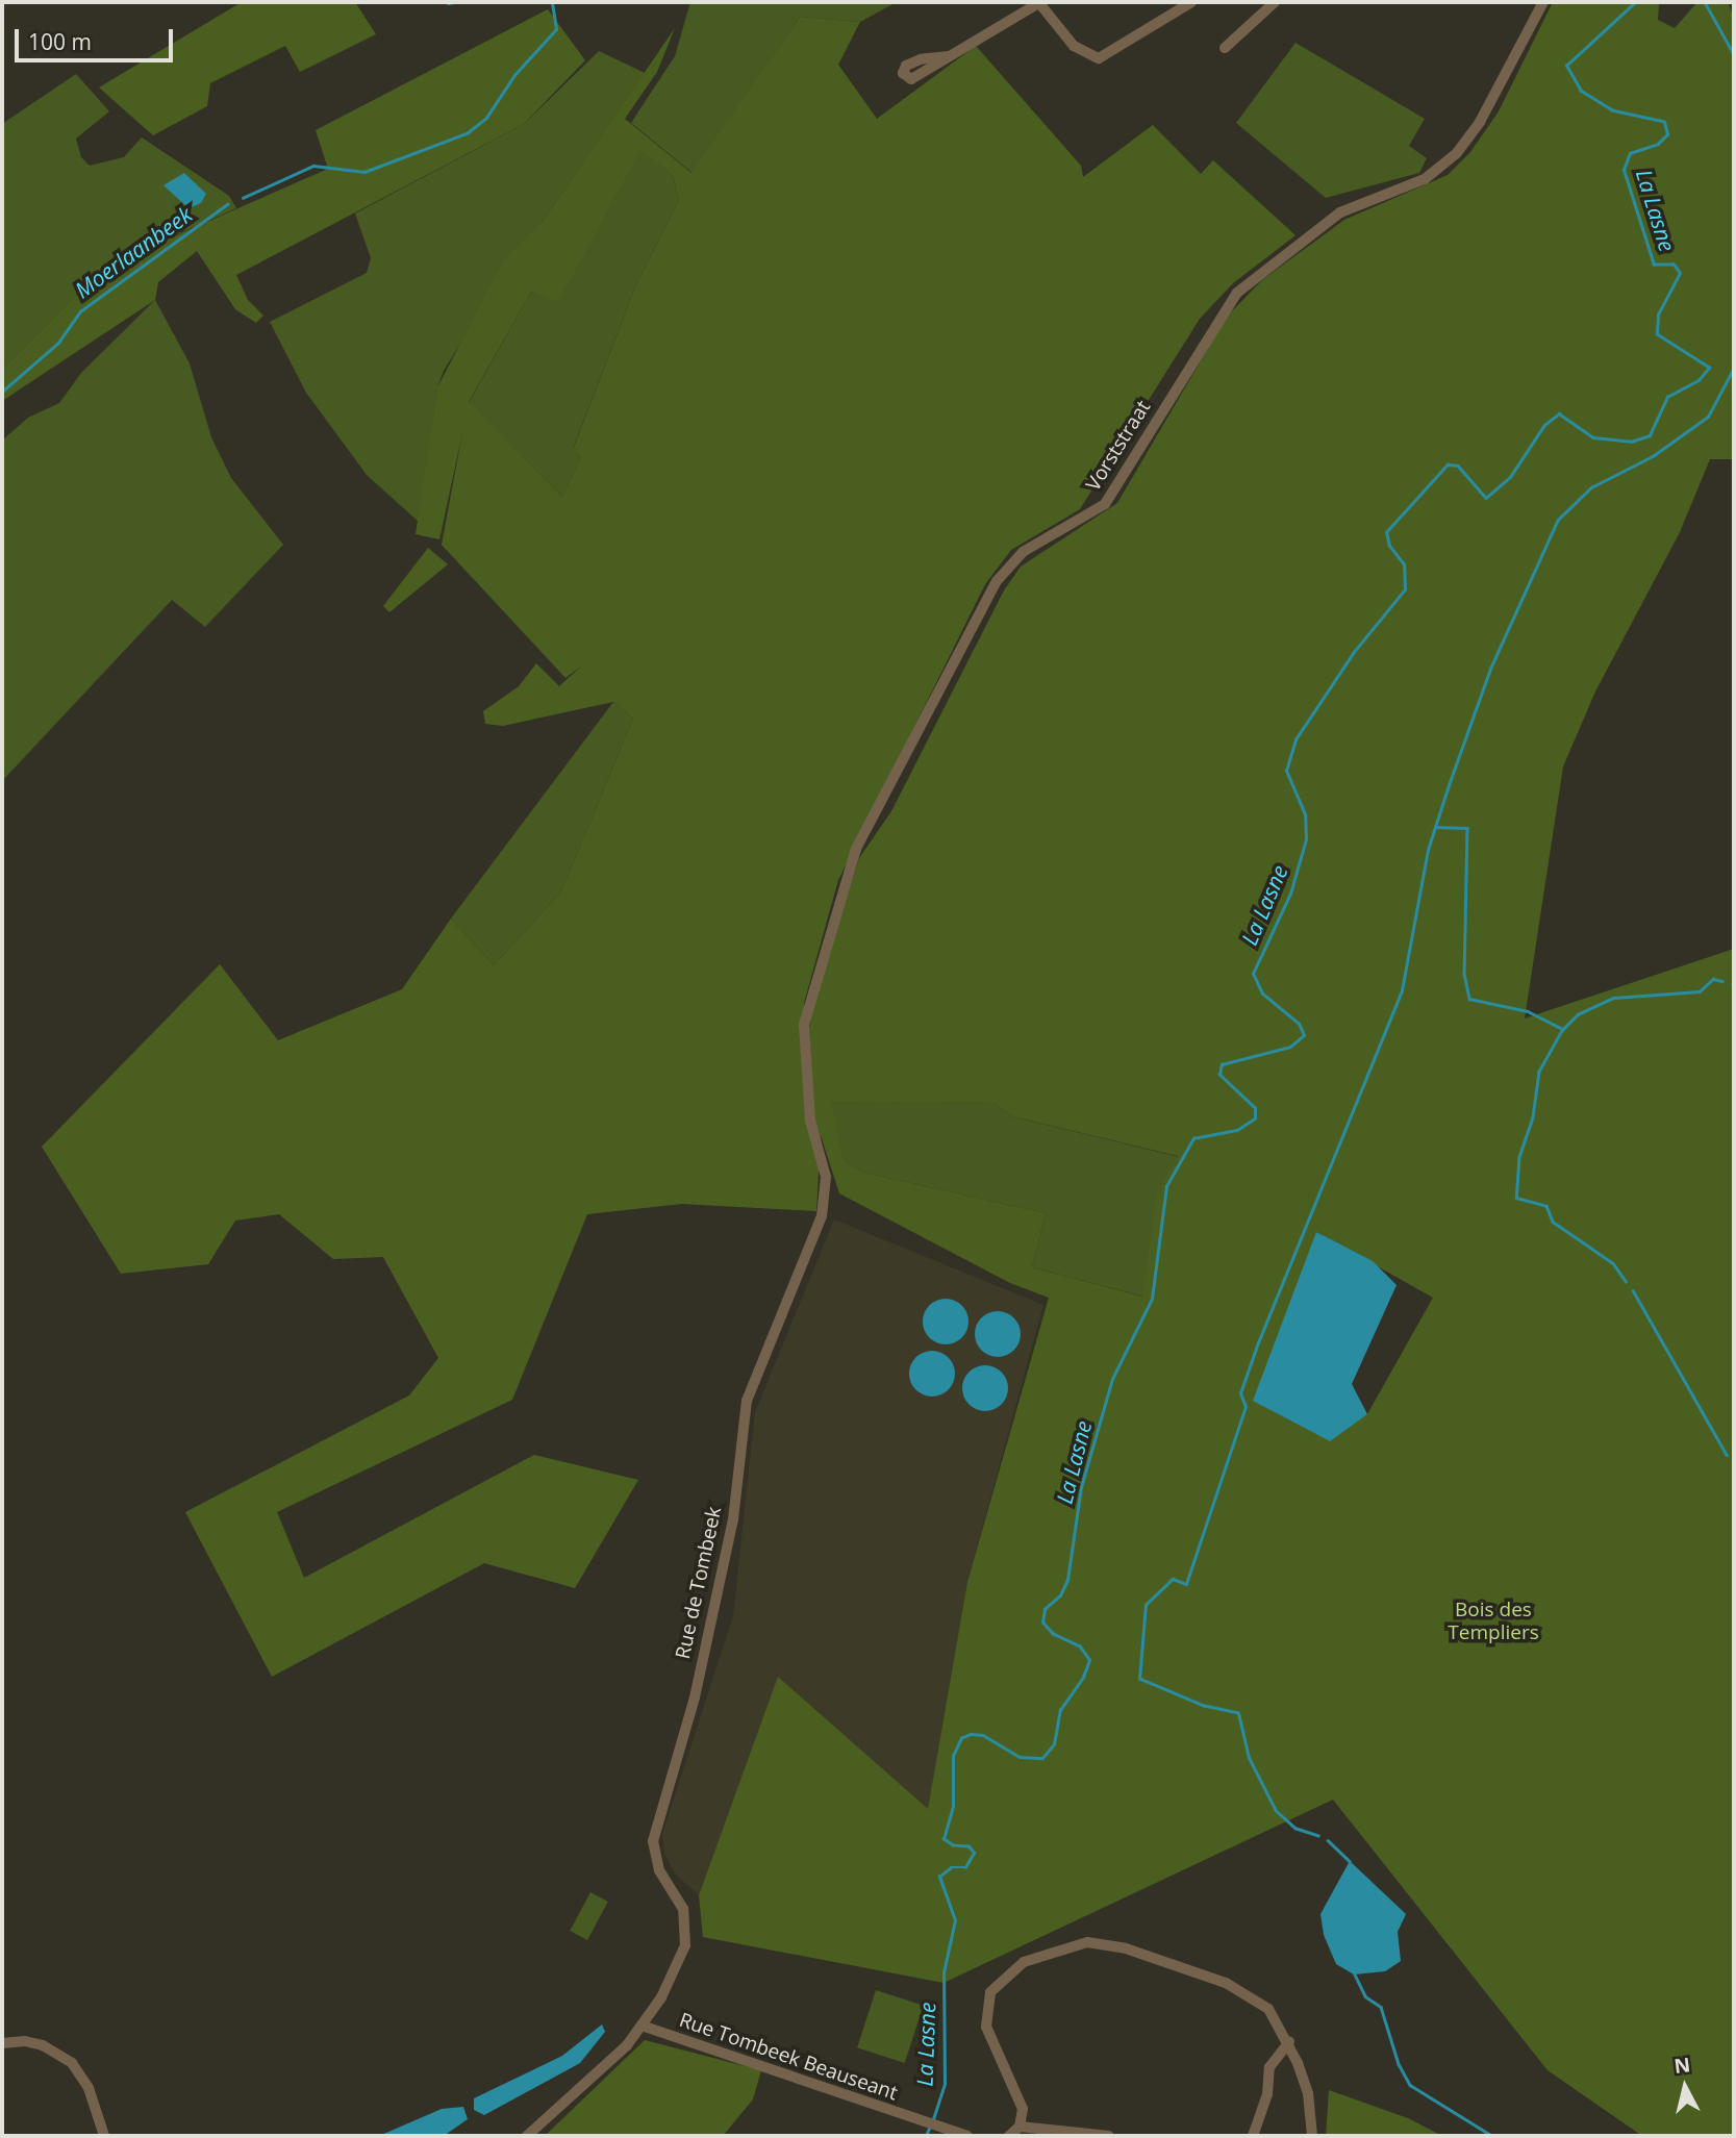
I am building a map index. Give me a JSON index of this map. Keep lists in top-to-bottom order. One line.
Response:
{"streets":{"street":["Vorststraat","Rue de Tombeek","Rue Tombeek Beauseant"]},"crossings":[["Vorststraat","Rue de Tombeek"],["Rue de Tombeek","Rue Tombeek Beauseant"]],"water":["La Lasne","Moerlaanbeek"],"parks":["Bois des Templiers"],"scale_bar":"100 m","north":"top"}
